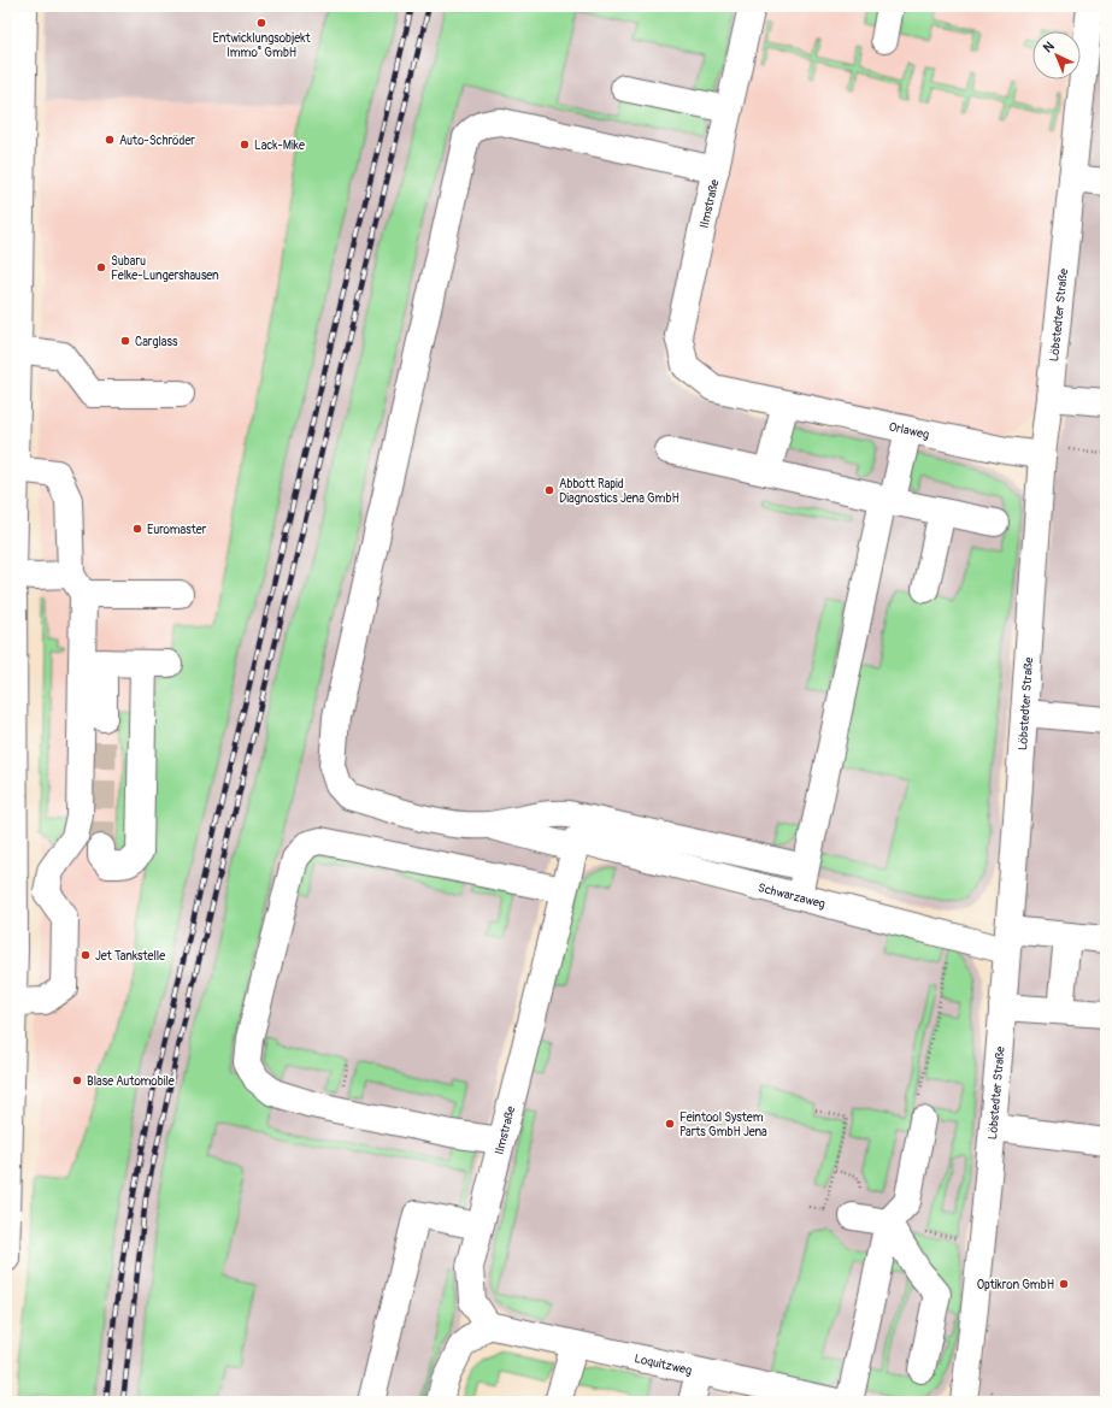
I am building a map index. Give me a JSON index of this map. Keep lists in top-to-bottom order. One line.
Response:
{"streets":{"street":["Ilmstraße","Löbstedter Straße","Orlaweg","Schwarzaweg","Loquitzweg"]},"crossings":[["Ilmstraße","Orlaweg"],["Ilmstraße","Schwarzaweg"],["Ilmstraße","Loquitzweg"],["Löbstedter Straße","Orlaweg"],["Löbstedter Straße","Schwarzaweg"]],"places":["Entwicklungsobjekt Immo⁵ GmbH","Auto-Schröder","Lack-Mike","Subaru Felke-Lungershausen","Carglass","Abbott Rapid Diagnostics Jena GmbH","Euromaster","Jet Tankstelle","Blase Automobile","Feintool System Parts GmbH Jena","Optikron GmbH"],"north":"top left"}
